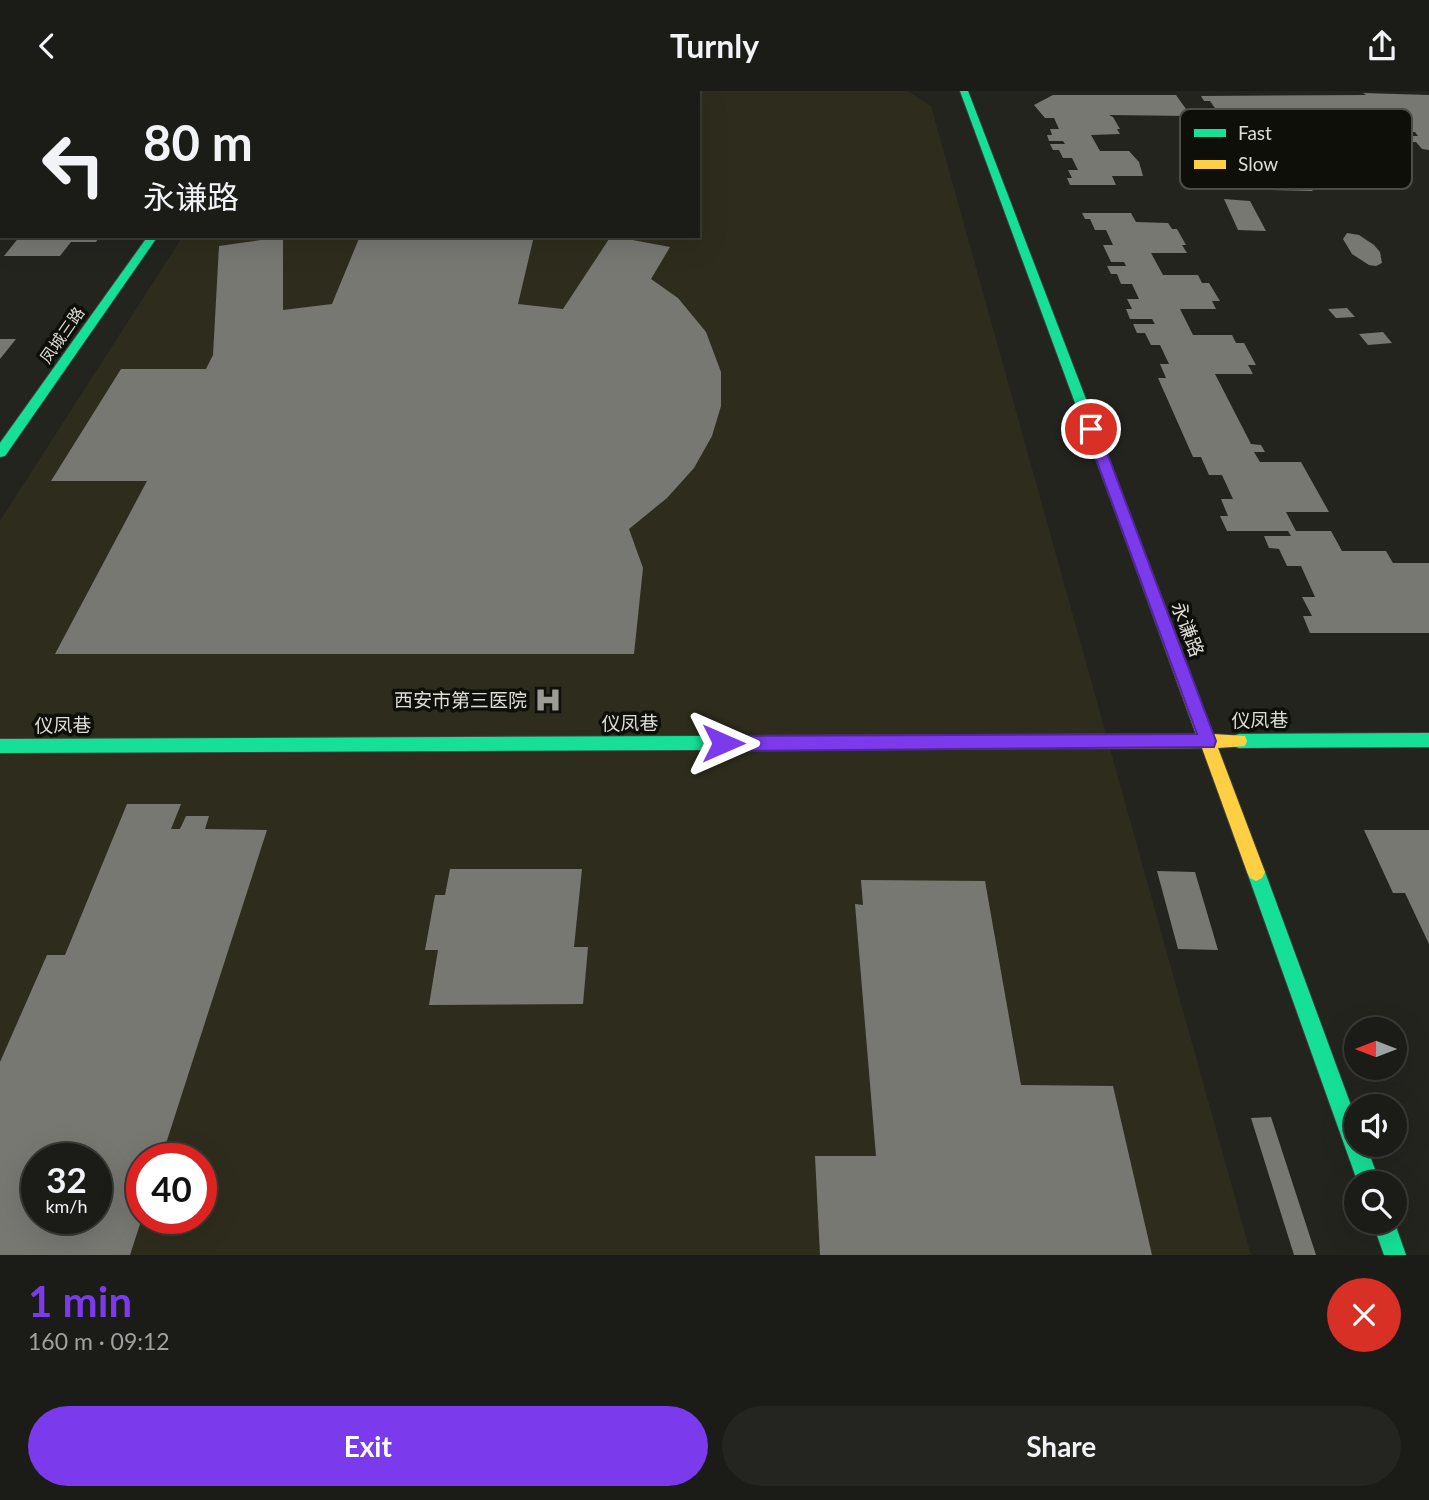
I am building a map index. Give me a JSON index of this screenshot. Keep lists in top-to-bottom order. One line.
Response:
{"streets":{"street":["凤城三路","永谦路","仪凤巷"]},"crossings":[["永谦路","仪凤巷"]],"places":{"hospital":["西安市第三医院"]},"legend":["Fast","Slow"],"north":"left","page":{"header":"Turnly","turn":["80 m","永谦路"],"speed":"32 km/h","limit":"40","heading":["1 min","160 m · 09:12"],"buttons":["Exit","Share"]}}
